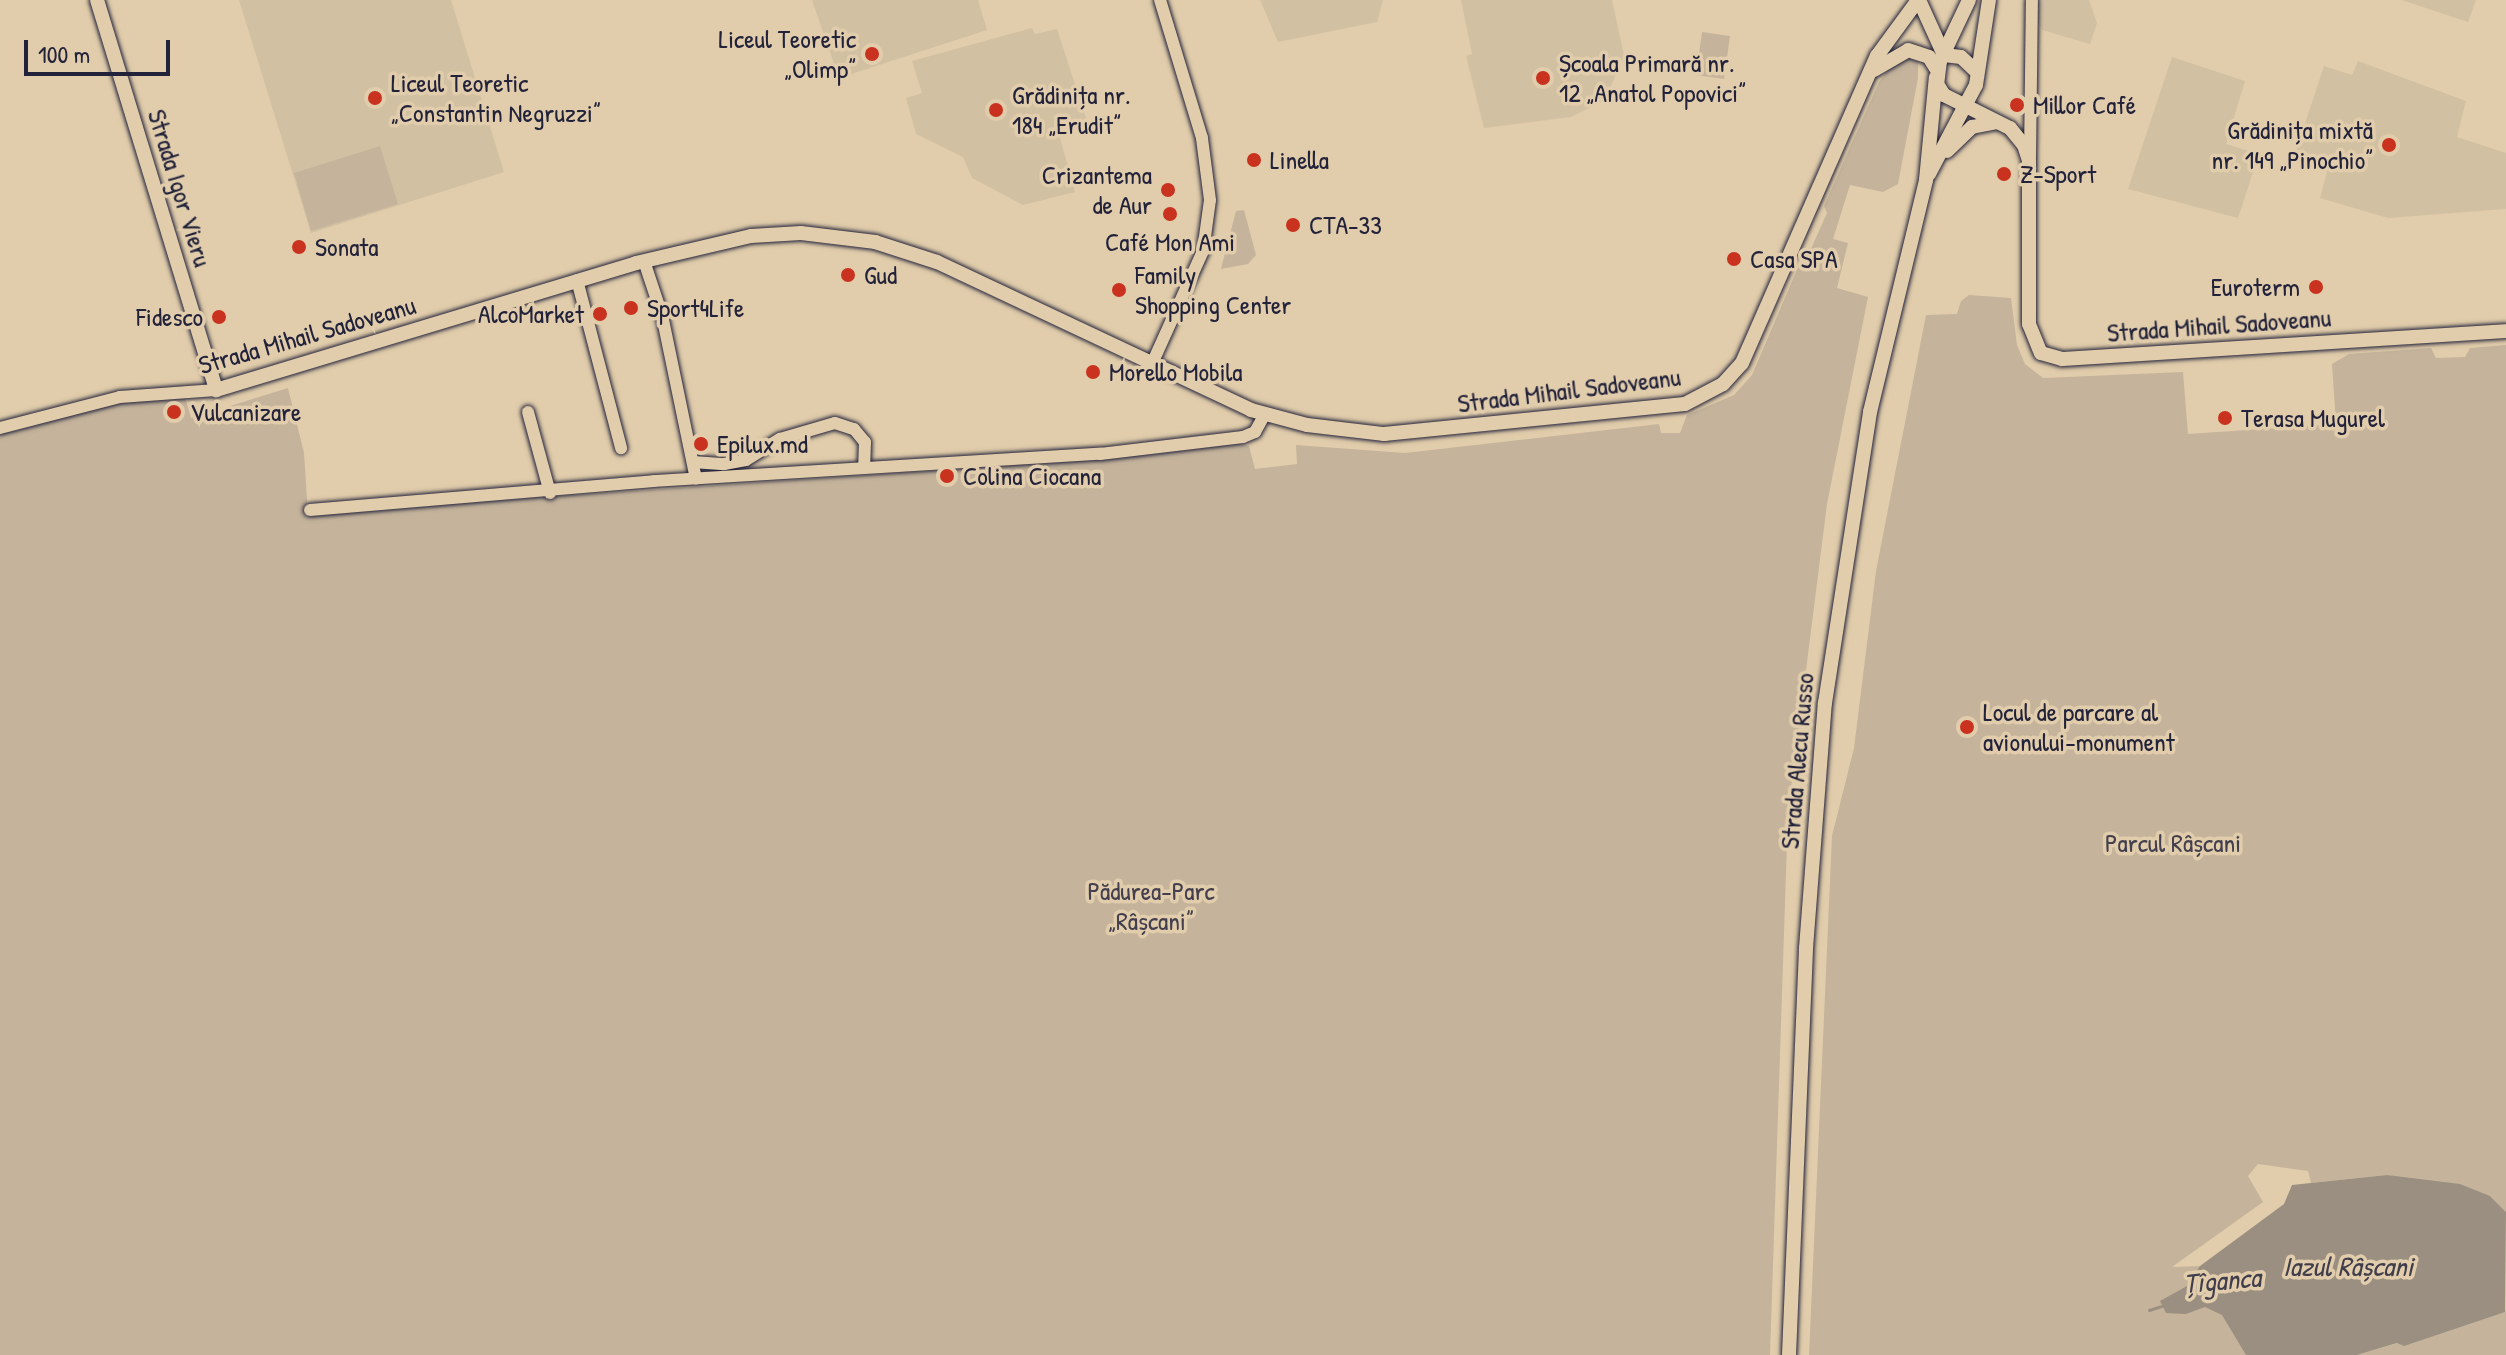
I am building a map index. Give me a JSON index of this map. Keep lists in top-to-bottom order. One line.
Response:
{"streets":{"main road":["Strada Igor Vieru","Strada Mihail Sadoveanu","Strada Alecu Russo"]},"crossings":[["Strada Igor Vieru","Strada Mihail Sadoveanu"]],"water":["Iazul Râșcani","Țîganca"],"parks":["Parcul Râșcani","Pădurea-Parc „Râșcani”"],"places":["Liceul Teoretic „Olimp”","Școala Primară nr. 12 „Anatol Popovici”","Liceul Teoretic „Constantin Negruzzi”","Millor Café","Grădinița nr. 184 „Erudit”","Grădinița mixtă nr. 149 „Pinochio”","Linella","Z-Sport","Crizantema de Aur","Café Mon Ami","CTA-33","Sonata","Casa SPA","Gud","Euroterm","Family Shopping Center","Sport4Life","AlcoMarket","Fidesco","Morello Mobila","Vulcanizare","Terasa Mugurel","Epilux.md","Colina Ciocana","Locul de parcare al avionului-monument"],"scale_bar":"100 m"}
